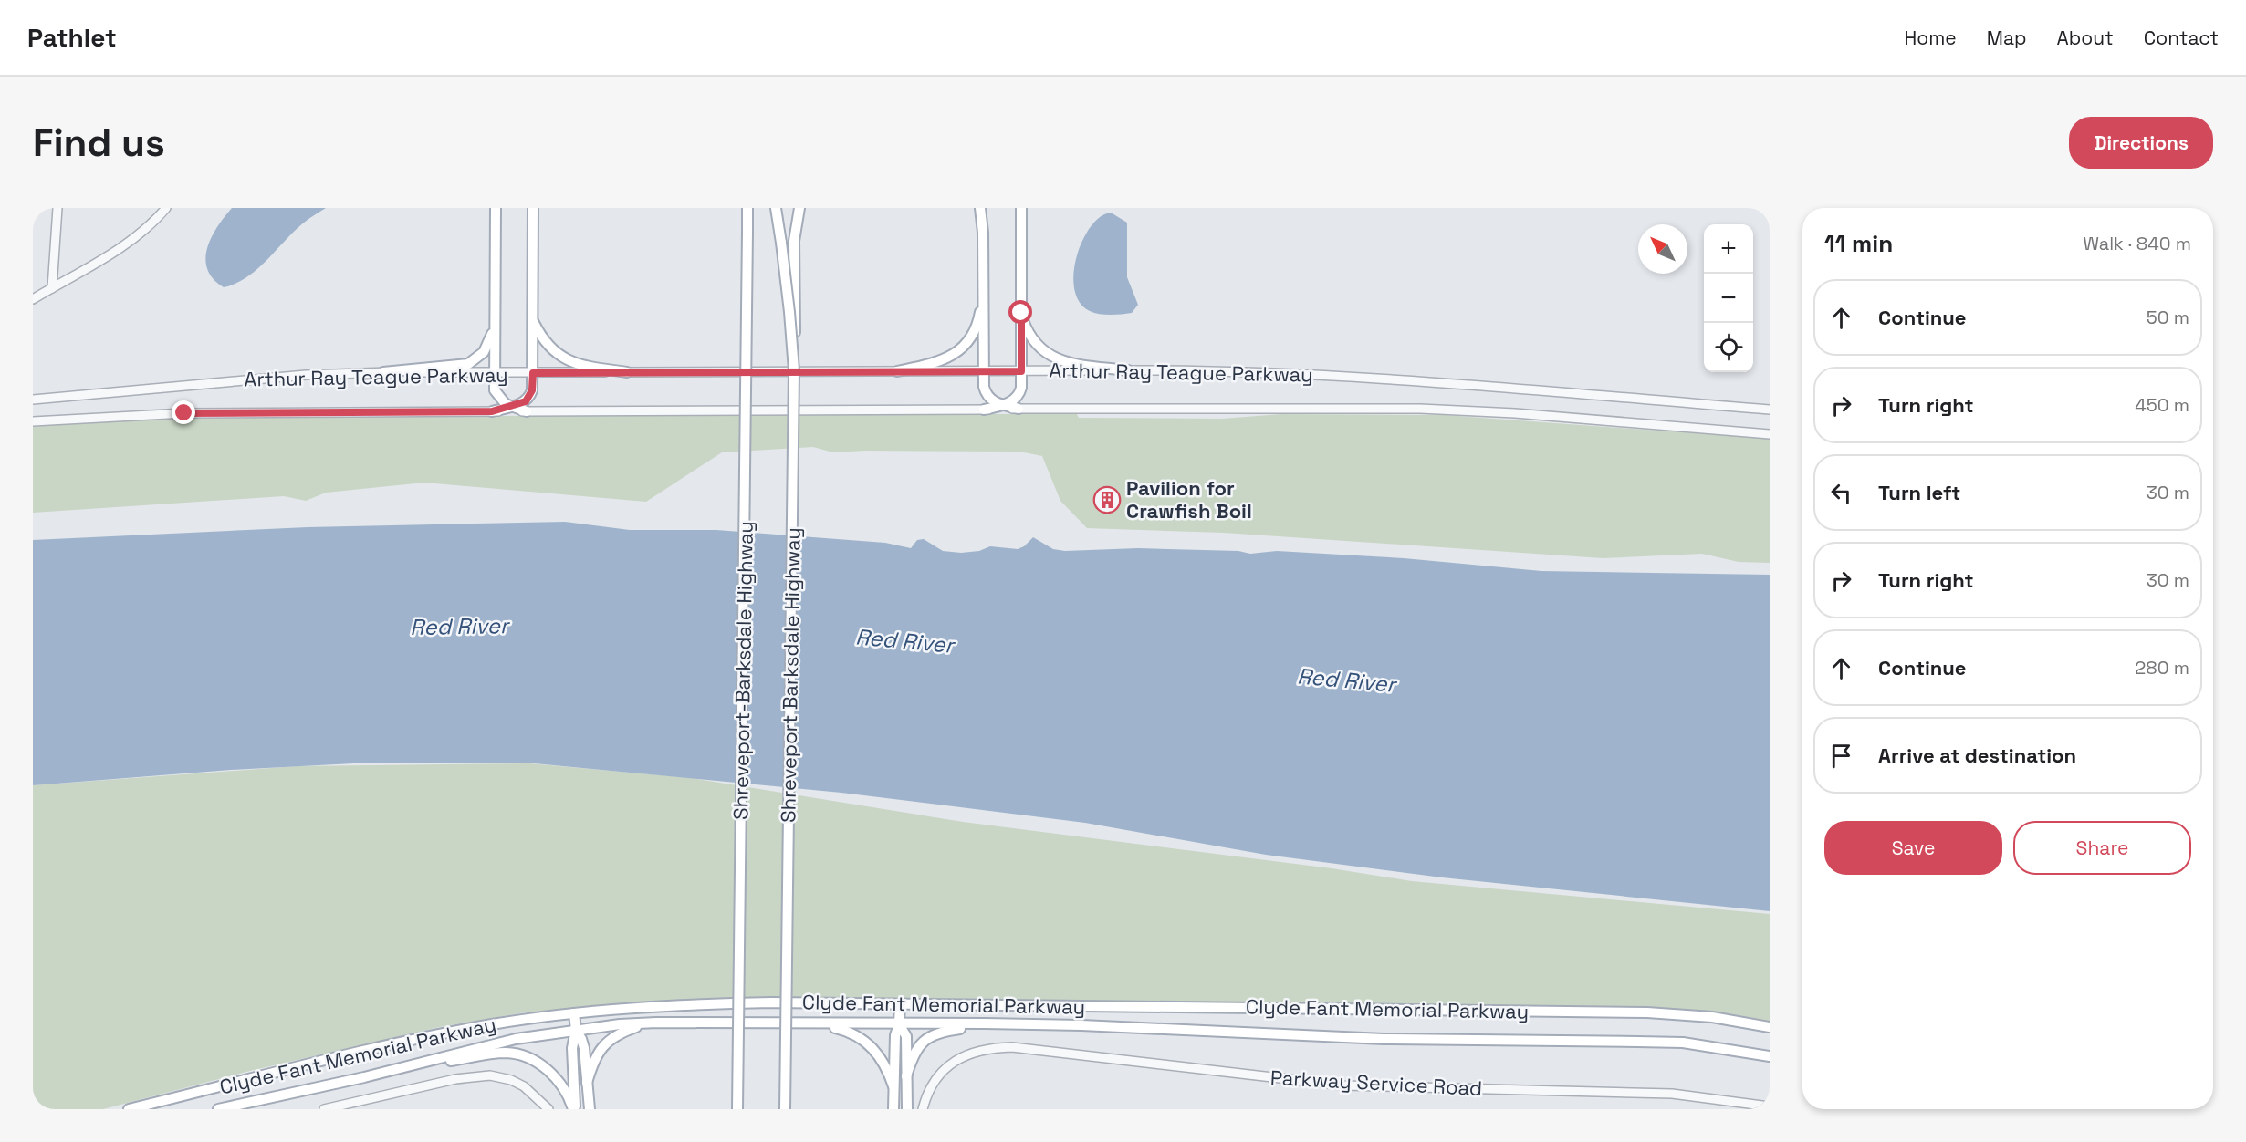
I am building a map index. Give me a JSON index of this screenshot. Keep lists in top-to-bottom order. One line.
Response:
{"streets":{"main road":["Shreveport-Barksdale Highway","Shreveport Barksdale Highway","Clyde Fant Memorial Parkway"],"street":["Arthur Ray Teague Parkway","Parkway Service Road"]},"water":["Red River"],"places":{"building":["Pavilion for Crawfish Boil"]},"north":"top left","page":{"header":"Pathlet","nav":["Home","Map","About","Contact"],"buttons":["Directions",["Save","Share"]],"title":"Find us","heading":["11 min","Walk · 840 m"],"map_buttons":["+","−"],"list":[["Continue","50 m"],["Turn right","450 m"],["Turn left","30 m"],["Turn right","30 m"],["Continue","280 m"],"Arrive at destination"]}}
